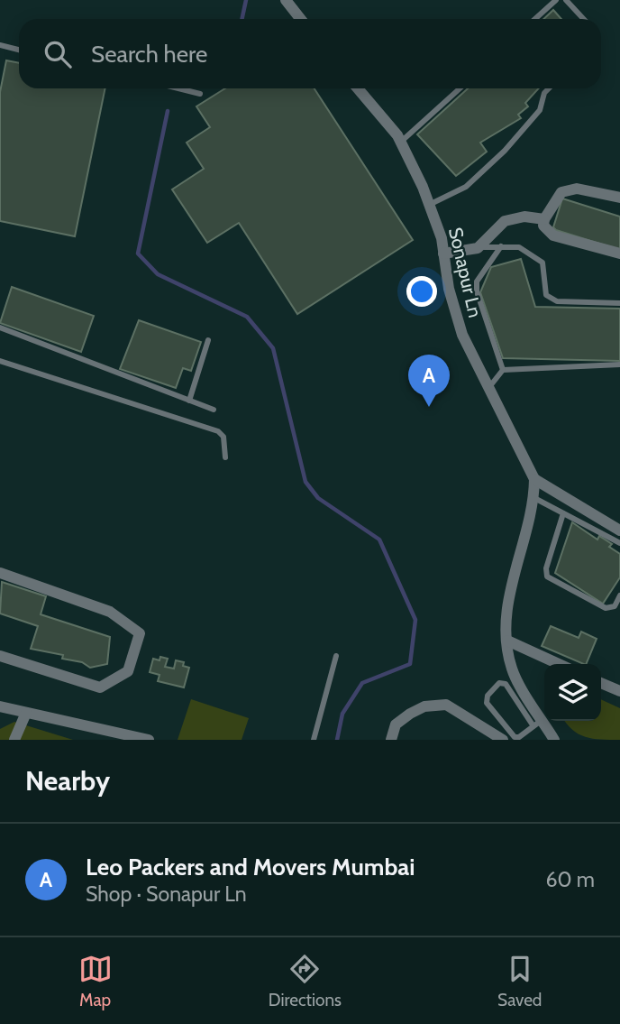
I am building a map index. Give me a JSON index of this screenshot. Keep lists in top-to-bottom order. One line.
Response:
{"streets":{"street":["Sonapur Ln"]},"page":{"search":"Search here","pins":"A","heading":"Nearby","list":[{"mark":"A","name":"Leo Packers and Movers Mumbai","note":"Shop · Sonapur Ln","value":"60 m"}],"nav":["Map","Directions","Saved"]}}
